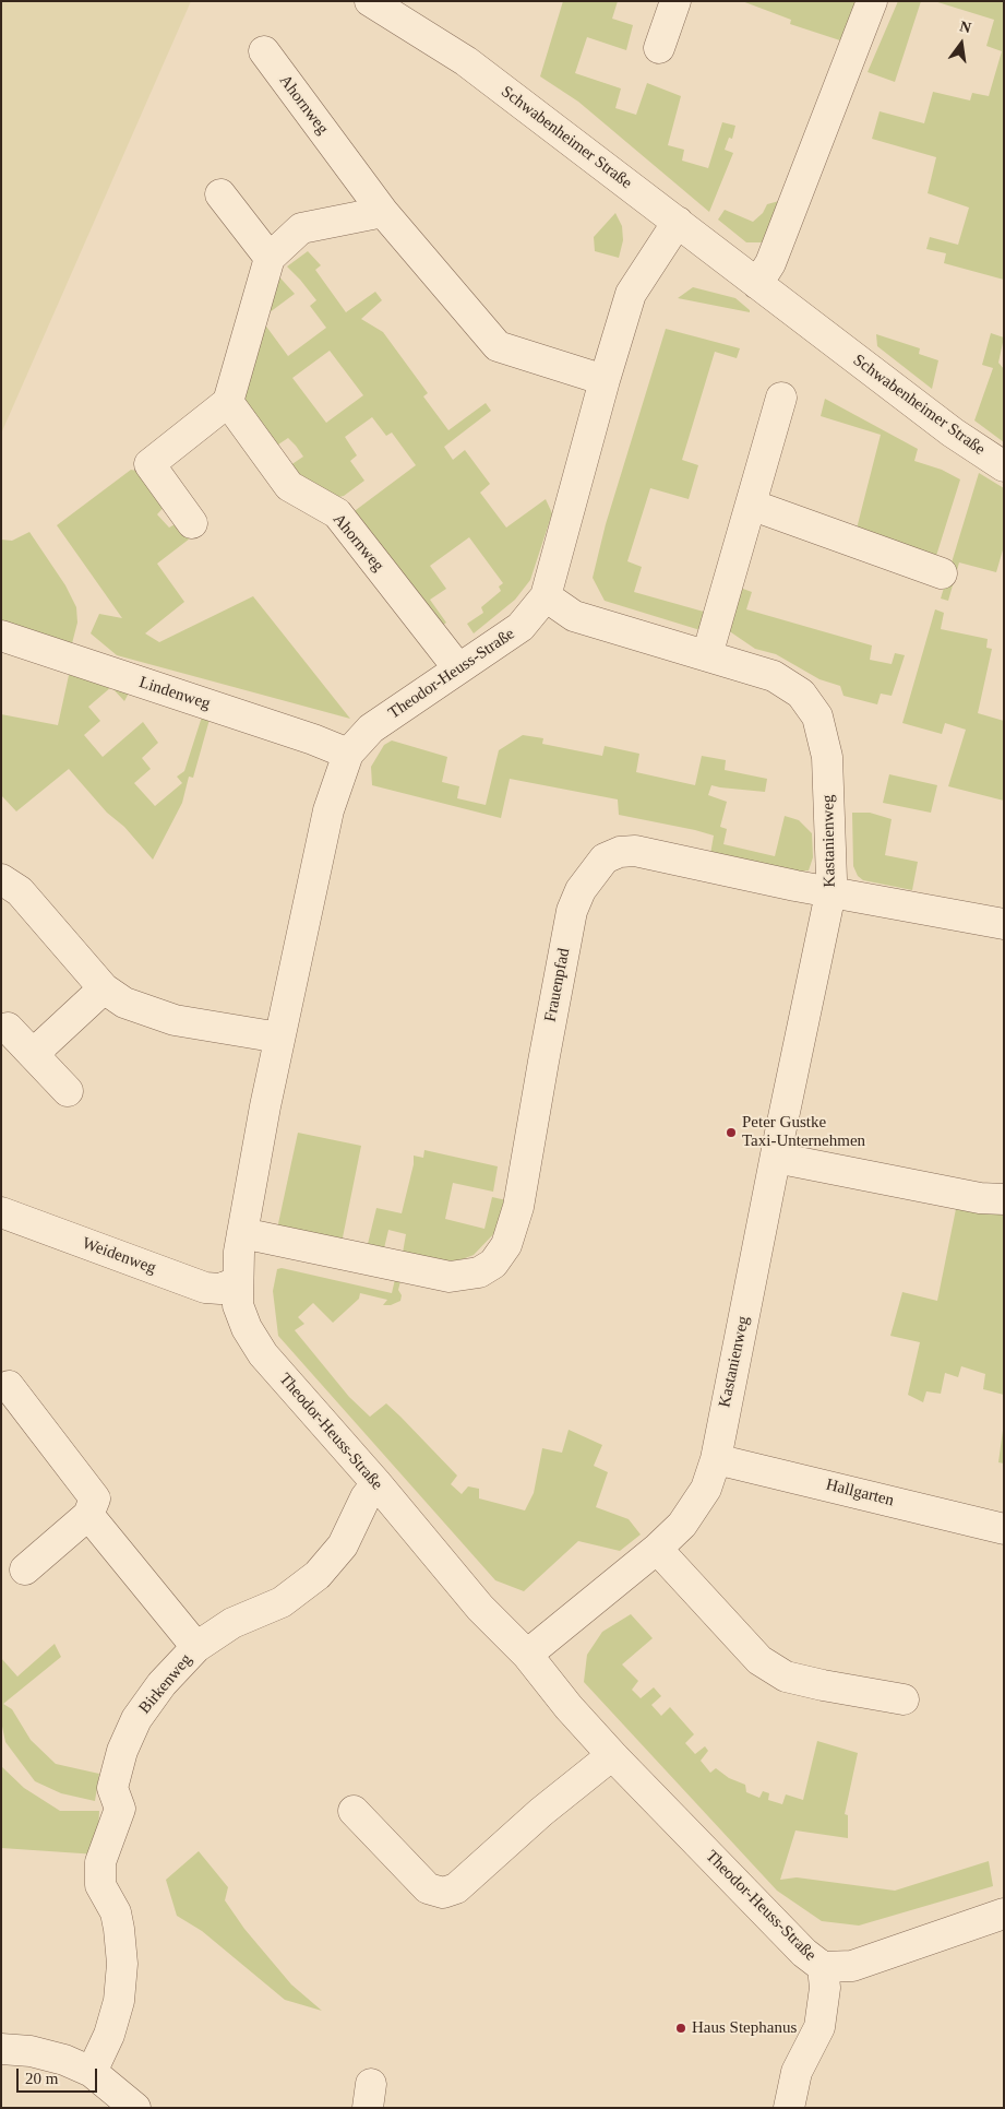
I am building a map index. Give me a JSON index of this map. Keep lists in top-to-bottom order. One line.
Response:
{"streets":{"street":["Ahornweg","Schwabenheimer Straße","Theodor-Heuss-Straße","Lindenweg","Kastanienweg","Frauenpfad","Weidenweg","Hallgarten","Birkenweg"]},"crossings":[["Ahornweg","Theodor-Heuss-Straße"],["Schwabenheimer Straße","Theodor-Heuss-Straße"],["Theodor-Heuss-Straße","Lindenweg"],["Theodor-Heuss-Straße","Kastanienweg"],["Theodor-Heuss-Straße","Frauenpfad"],["Theodor-Heuss-Straße","Weidenweg"],["Theodor-Heuss-Straße","Birkenweg"],["Kastanienweg","Frauenpfad"],["Kastanienweg","Hallgarten"]],"places":["Peter Gustke Taxi-Unternehmen","Haus Stephanus"],"scale_bar":"20 m","north":"top"}
